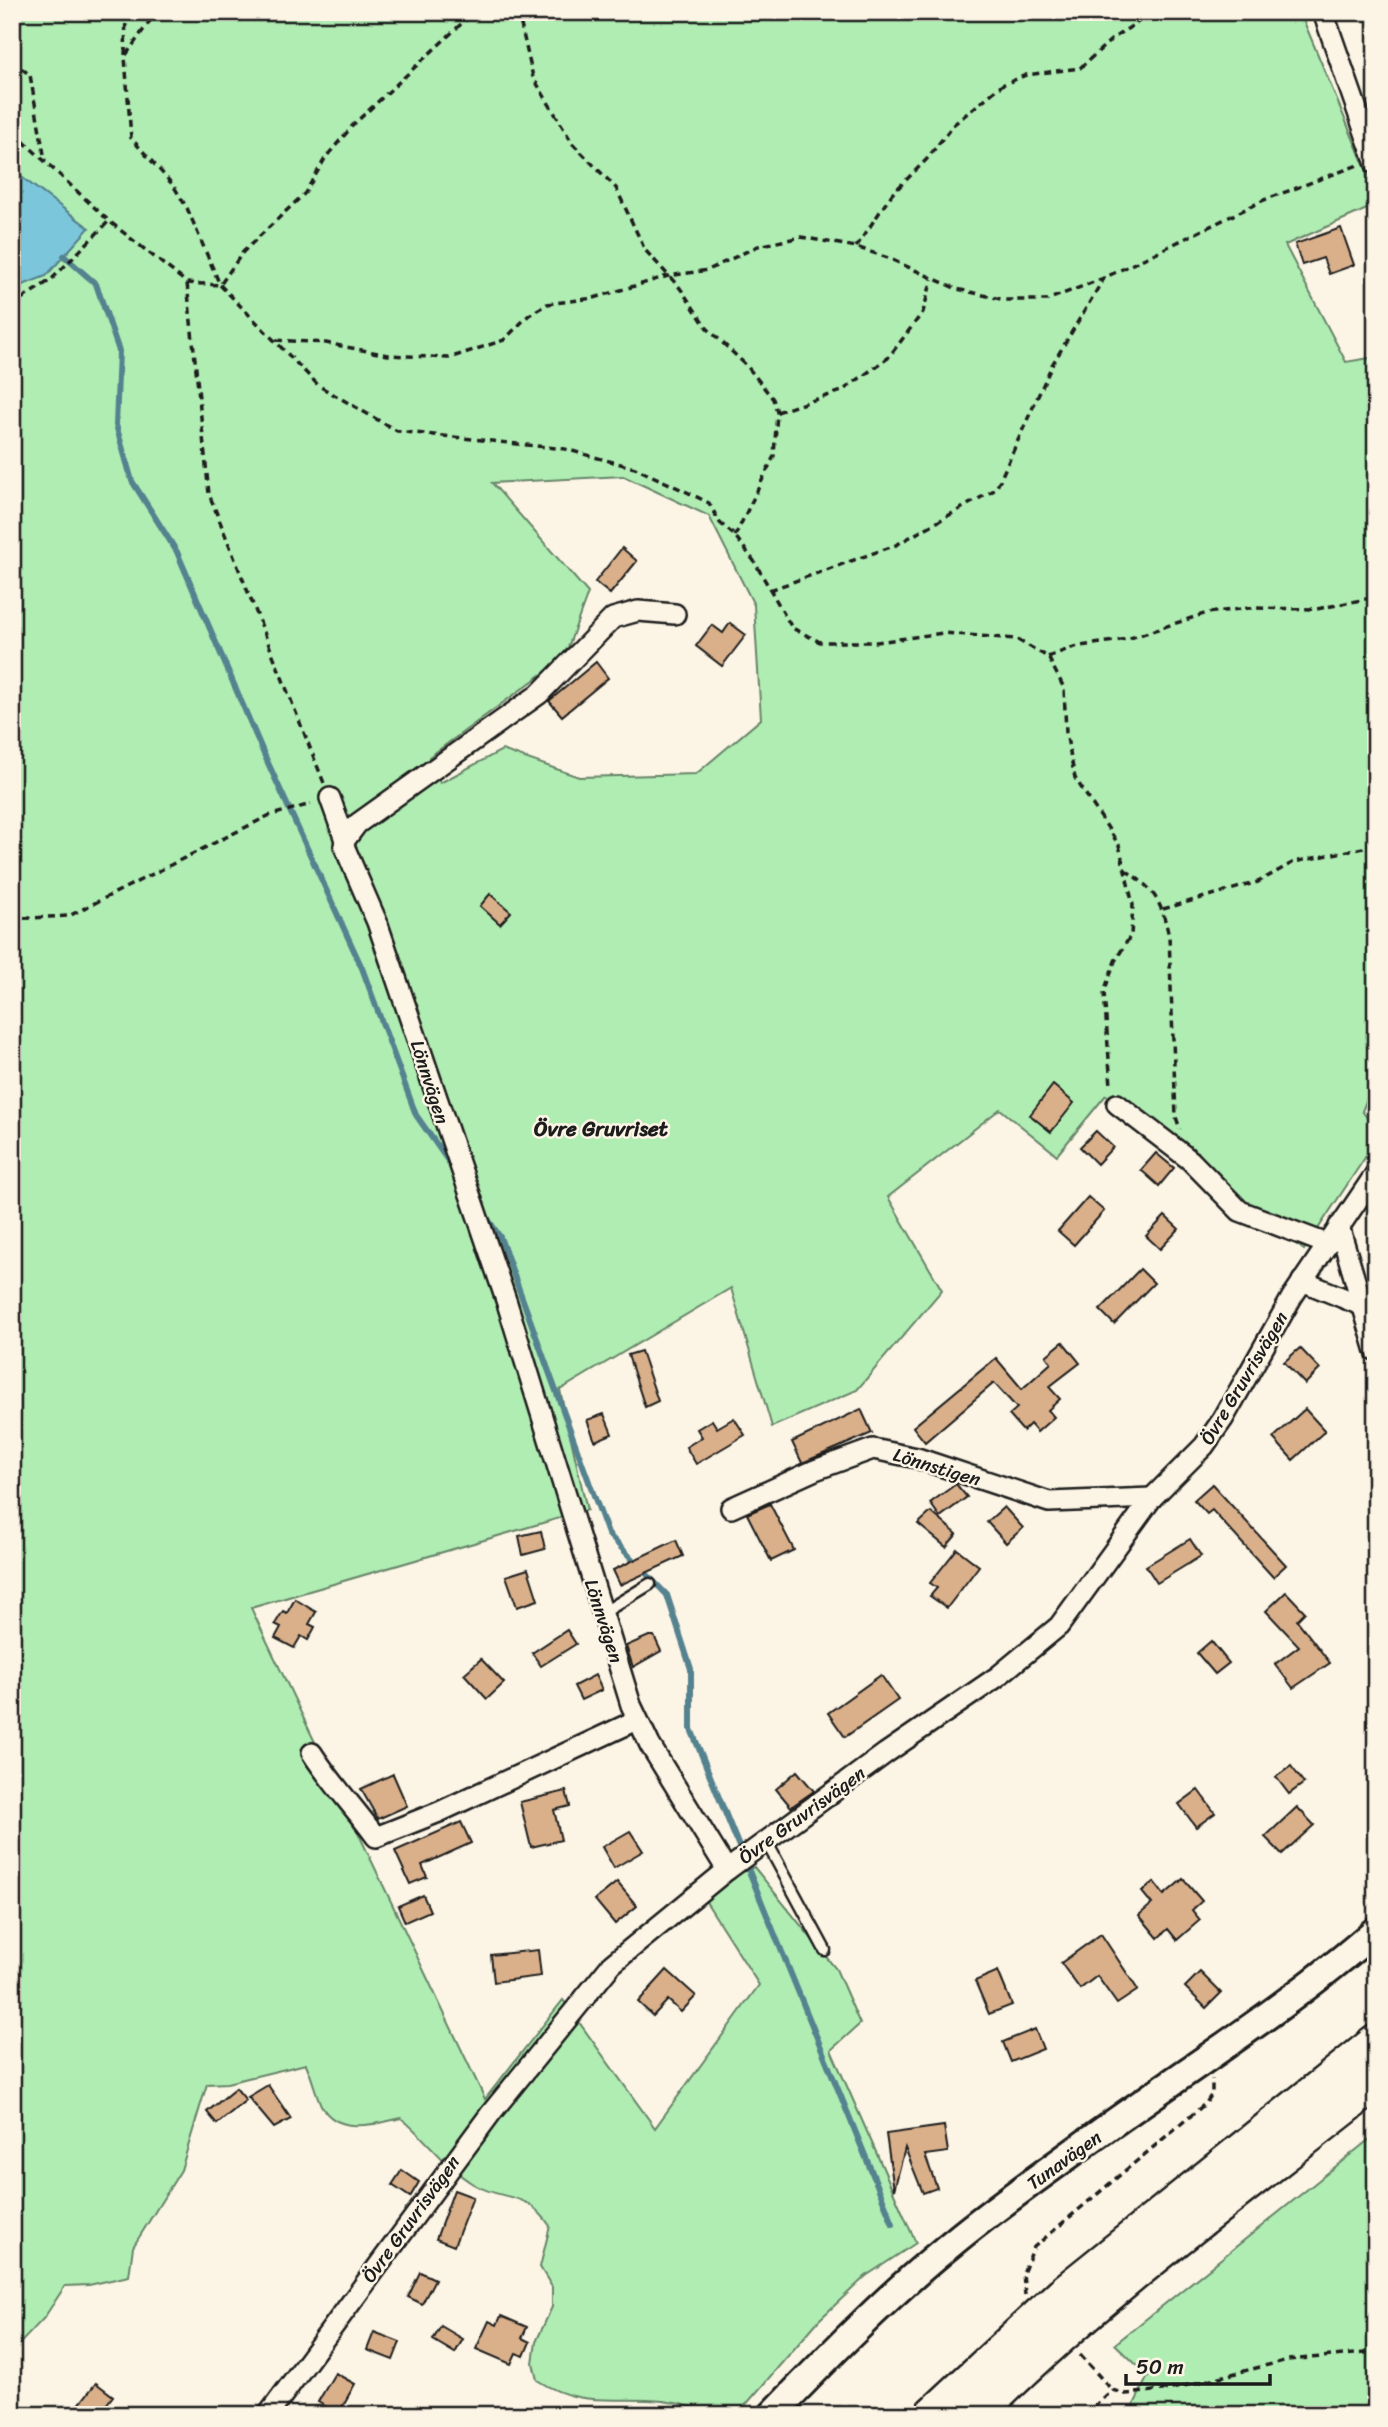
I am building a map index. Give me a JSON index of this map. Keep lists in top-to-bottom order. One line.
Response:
{"streets":{"street":["Lönnvägen","Övre Gruvrisvägen","Lönnstigen","Tunavägen"]},"crossings":[["Lönnvägen","Övre Gruvrisvägen"],["Övre Gruvrisvägen","Lönnstigen"]],"districts":["Övre Gruvriset"],"scale_bar":"50 m"}
